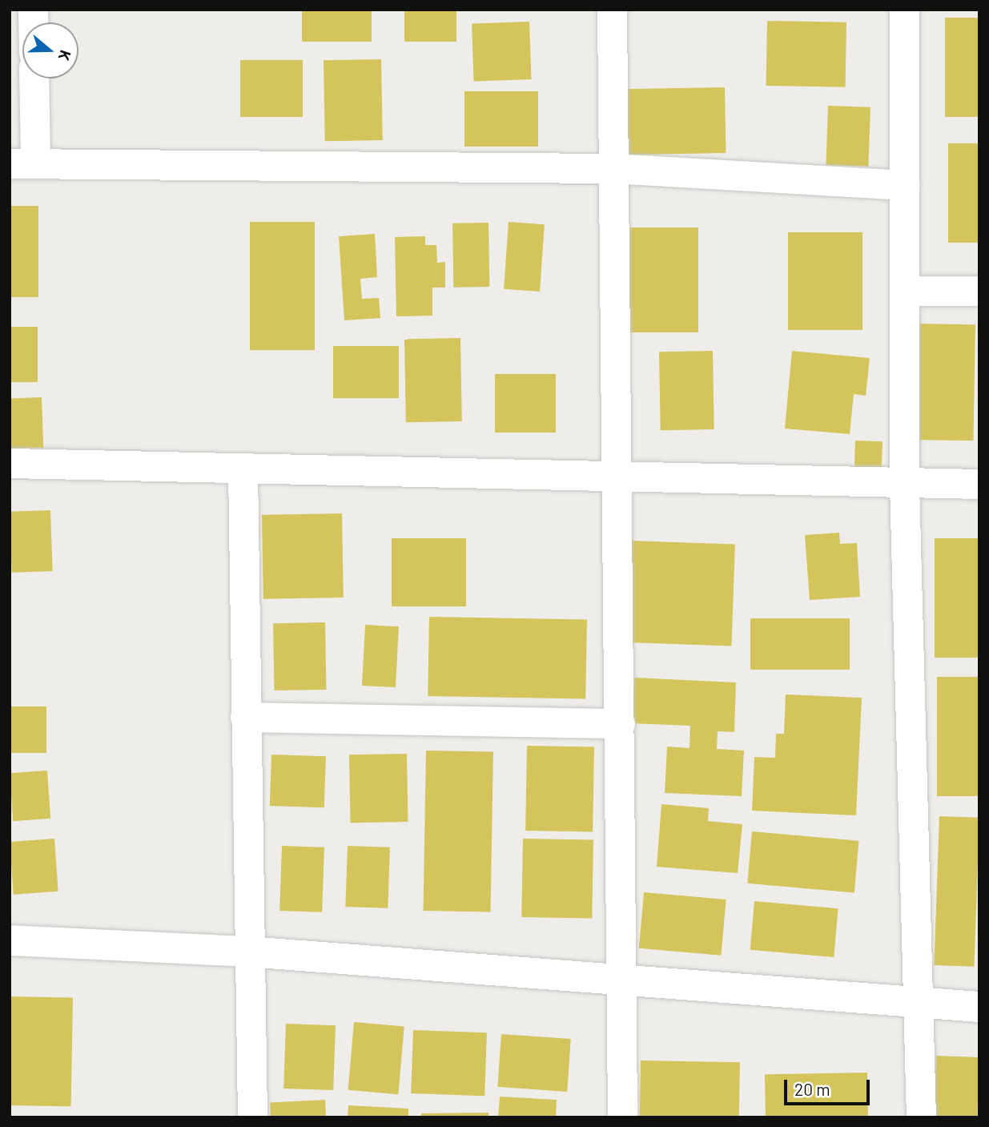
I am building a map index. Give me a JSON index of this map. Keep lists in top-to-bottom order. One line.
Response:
{"scale_bar":"20 m","north":"right"}
